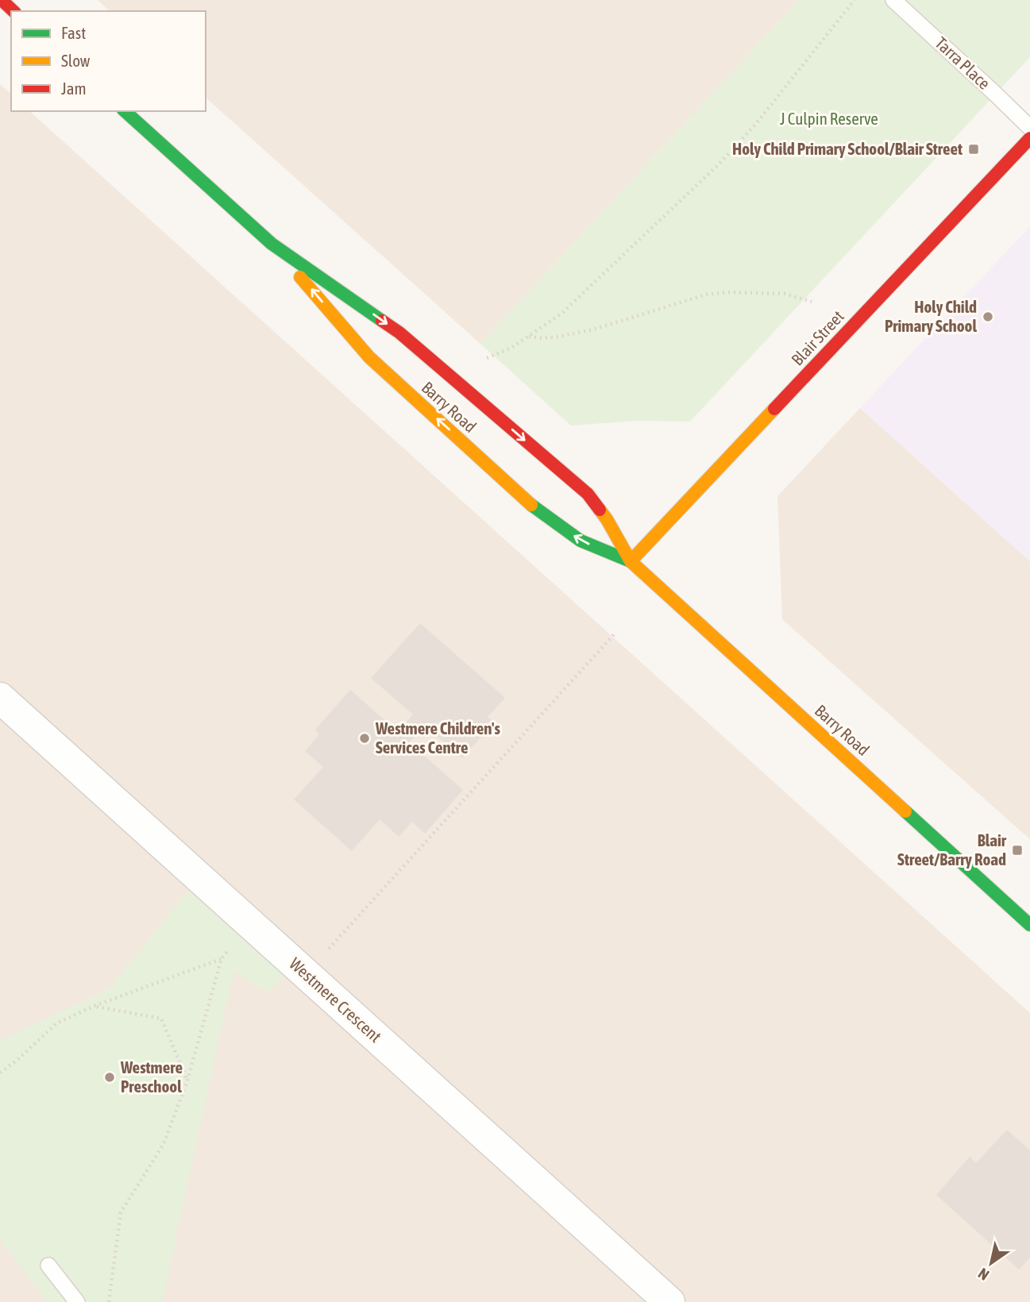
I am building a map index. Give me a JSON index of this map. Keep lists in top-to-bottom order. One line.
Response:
{"streets":{"main road":["Blair Street","Barry Road"],"street":["Westmere Crescent"],"lane":["Tarra Place"]},"crossings":[["Blair Street","Barry Road"]],"parks":["J Culpin Reserve"],"places":{"transit":["Holy Child Primary School/Blair Street","Blair Street/Barry Road"],"other":["Holy Child Primary School","Westmere Children's Services Centre","Westmere Preschool"]},"legend":["Fast","Slow","Jam"],"north":"bottom left"}
